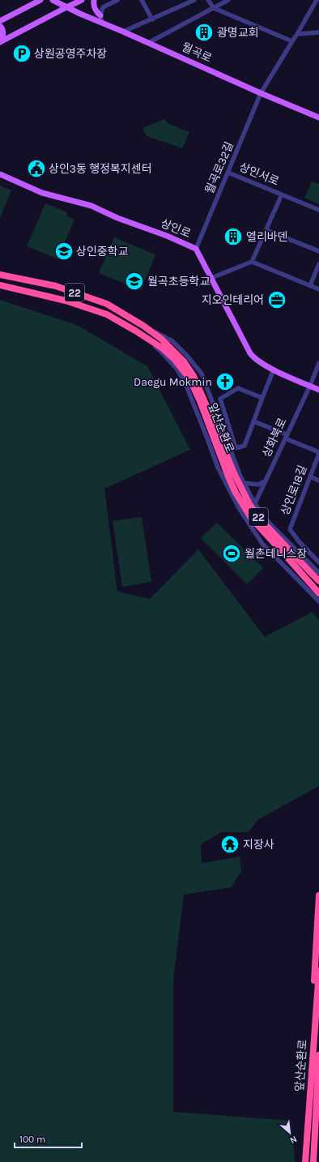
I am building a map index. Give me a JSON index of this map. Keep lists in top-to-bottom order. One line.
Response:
{"streets":{"highway":["22","앞산순환로"],"main road":["월곡로","상인로"],"street":["월곡로32길","상인서로","상화북로","상인로18길"]},"crossings":[["월곡로","월곡로32길"],["월곡로32길","상인서로"],["월곡로32길","상인로"],["상인로","상화북로"]],"places":{"building":["광명교회","엘리바덴"],"parking":["상원공영주차장"],"public building":["상인3동 행정복지센터"],"school or university":["상인중학교","월곡초등학교"],"office":["지오인테리어"],"church":["Daegu Mokmin"],"sports":["월촌테니스장"],"temple":["지장사"]},"scale_bar":"100 m","north":"bottom right"}
